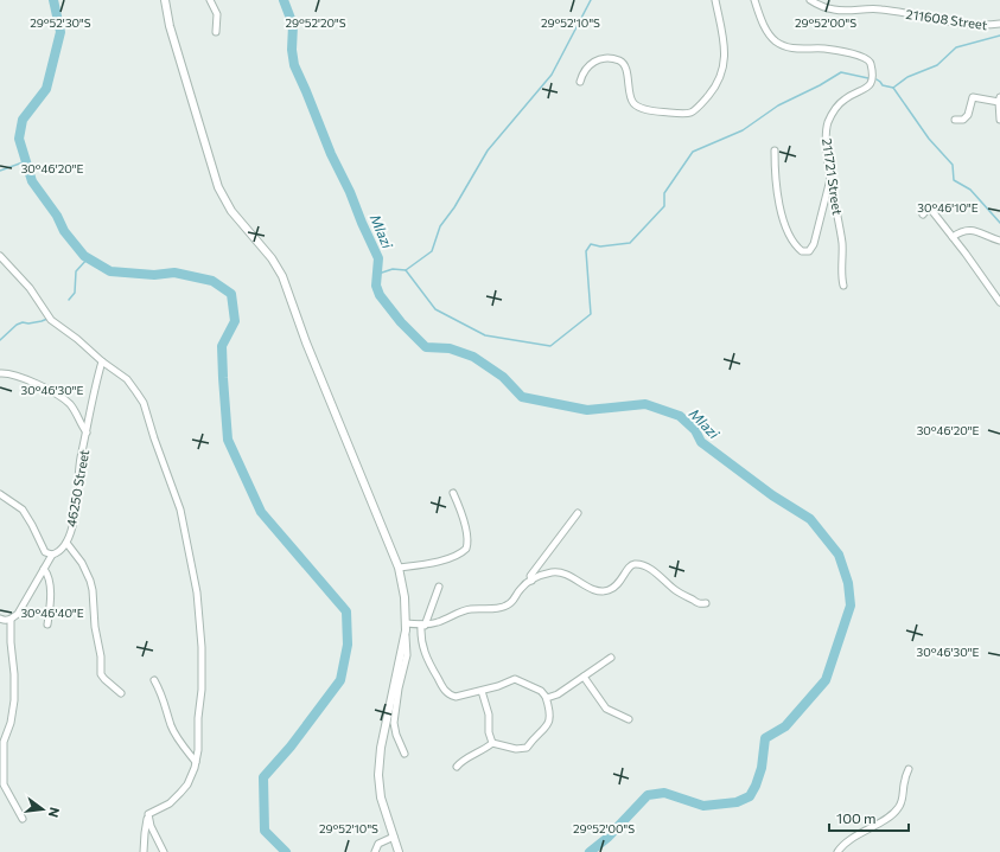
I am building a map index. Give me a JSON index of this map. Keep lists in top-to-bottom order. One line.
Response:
{"streets":{"street":["211608 Street","211721 Street","46250 Street"]},"water":["Mlazi"],"scale_bar":"100 m","north":"right","coordinates":["29°52'30\"S","29°52'20\"S","29°52'10\"S","29°52'00\"S","30°46'20\"E","30°46'10\"E","30°46'30\"E","30°46'40\"E"]}
